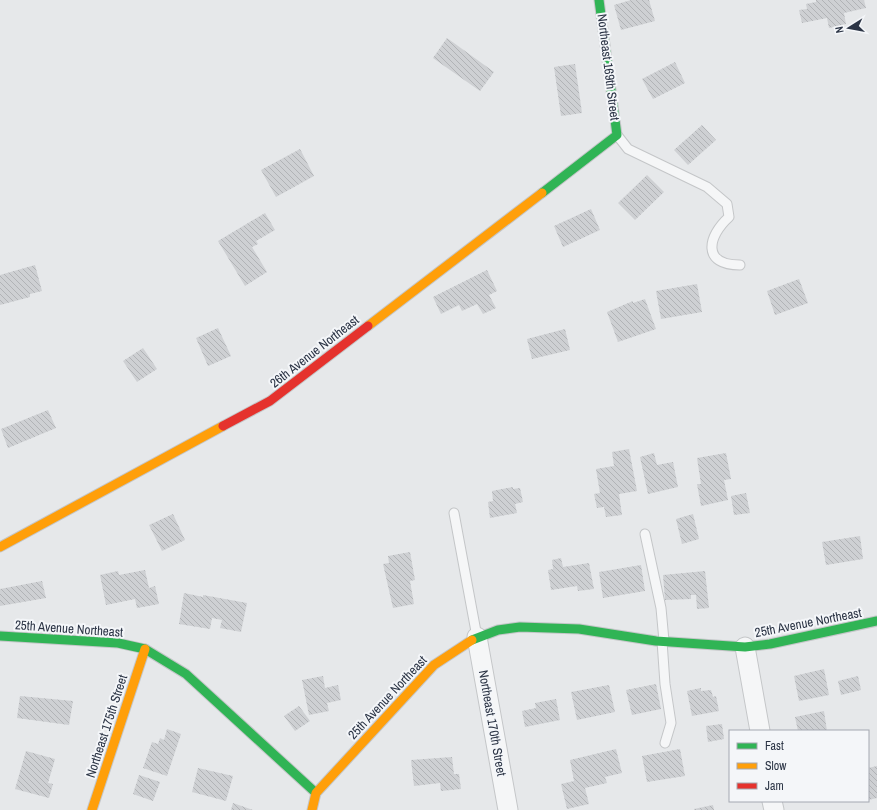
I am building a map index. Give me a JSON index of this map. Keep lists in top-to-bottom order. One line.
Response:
{"streets":{"street":["Northeast 169th Street","26th Avenue Northeast","25th Avenue Northeast","Northeast 170th Street","Northeast 175th Street"]},"crossings":[["Northeast 169th Street","26th Avenue Northeast"],["25th Avenue Northeast","Northeast 170th Street"],["25th Avenue Northeast","Northeast 175th Street"]],"legend":["Fast","Slow","Jam"],"north":"left"}
